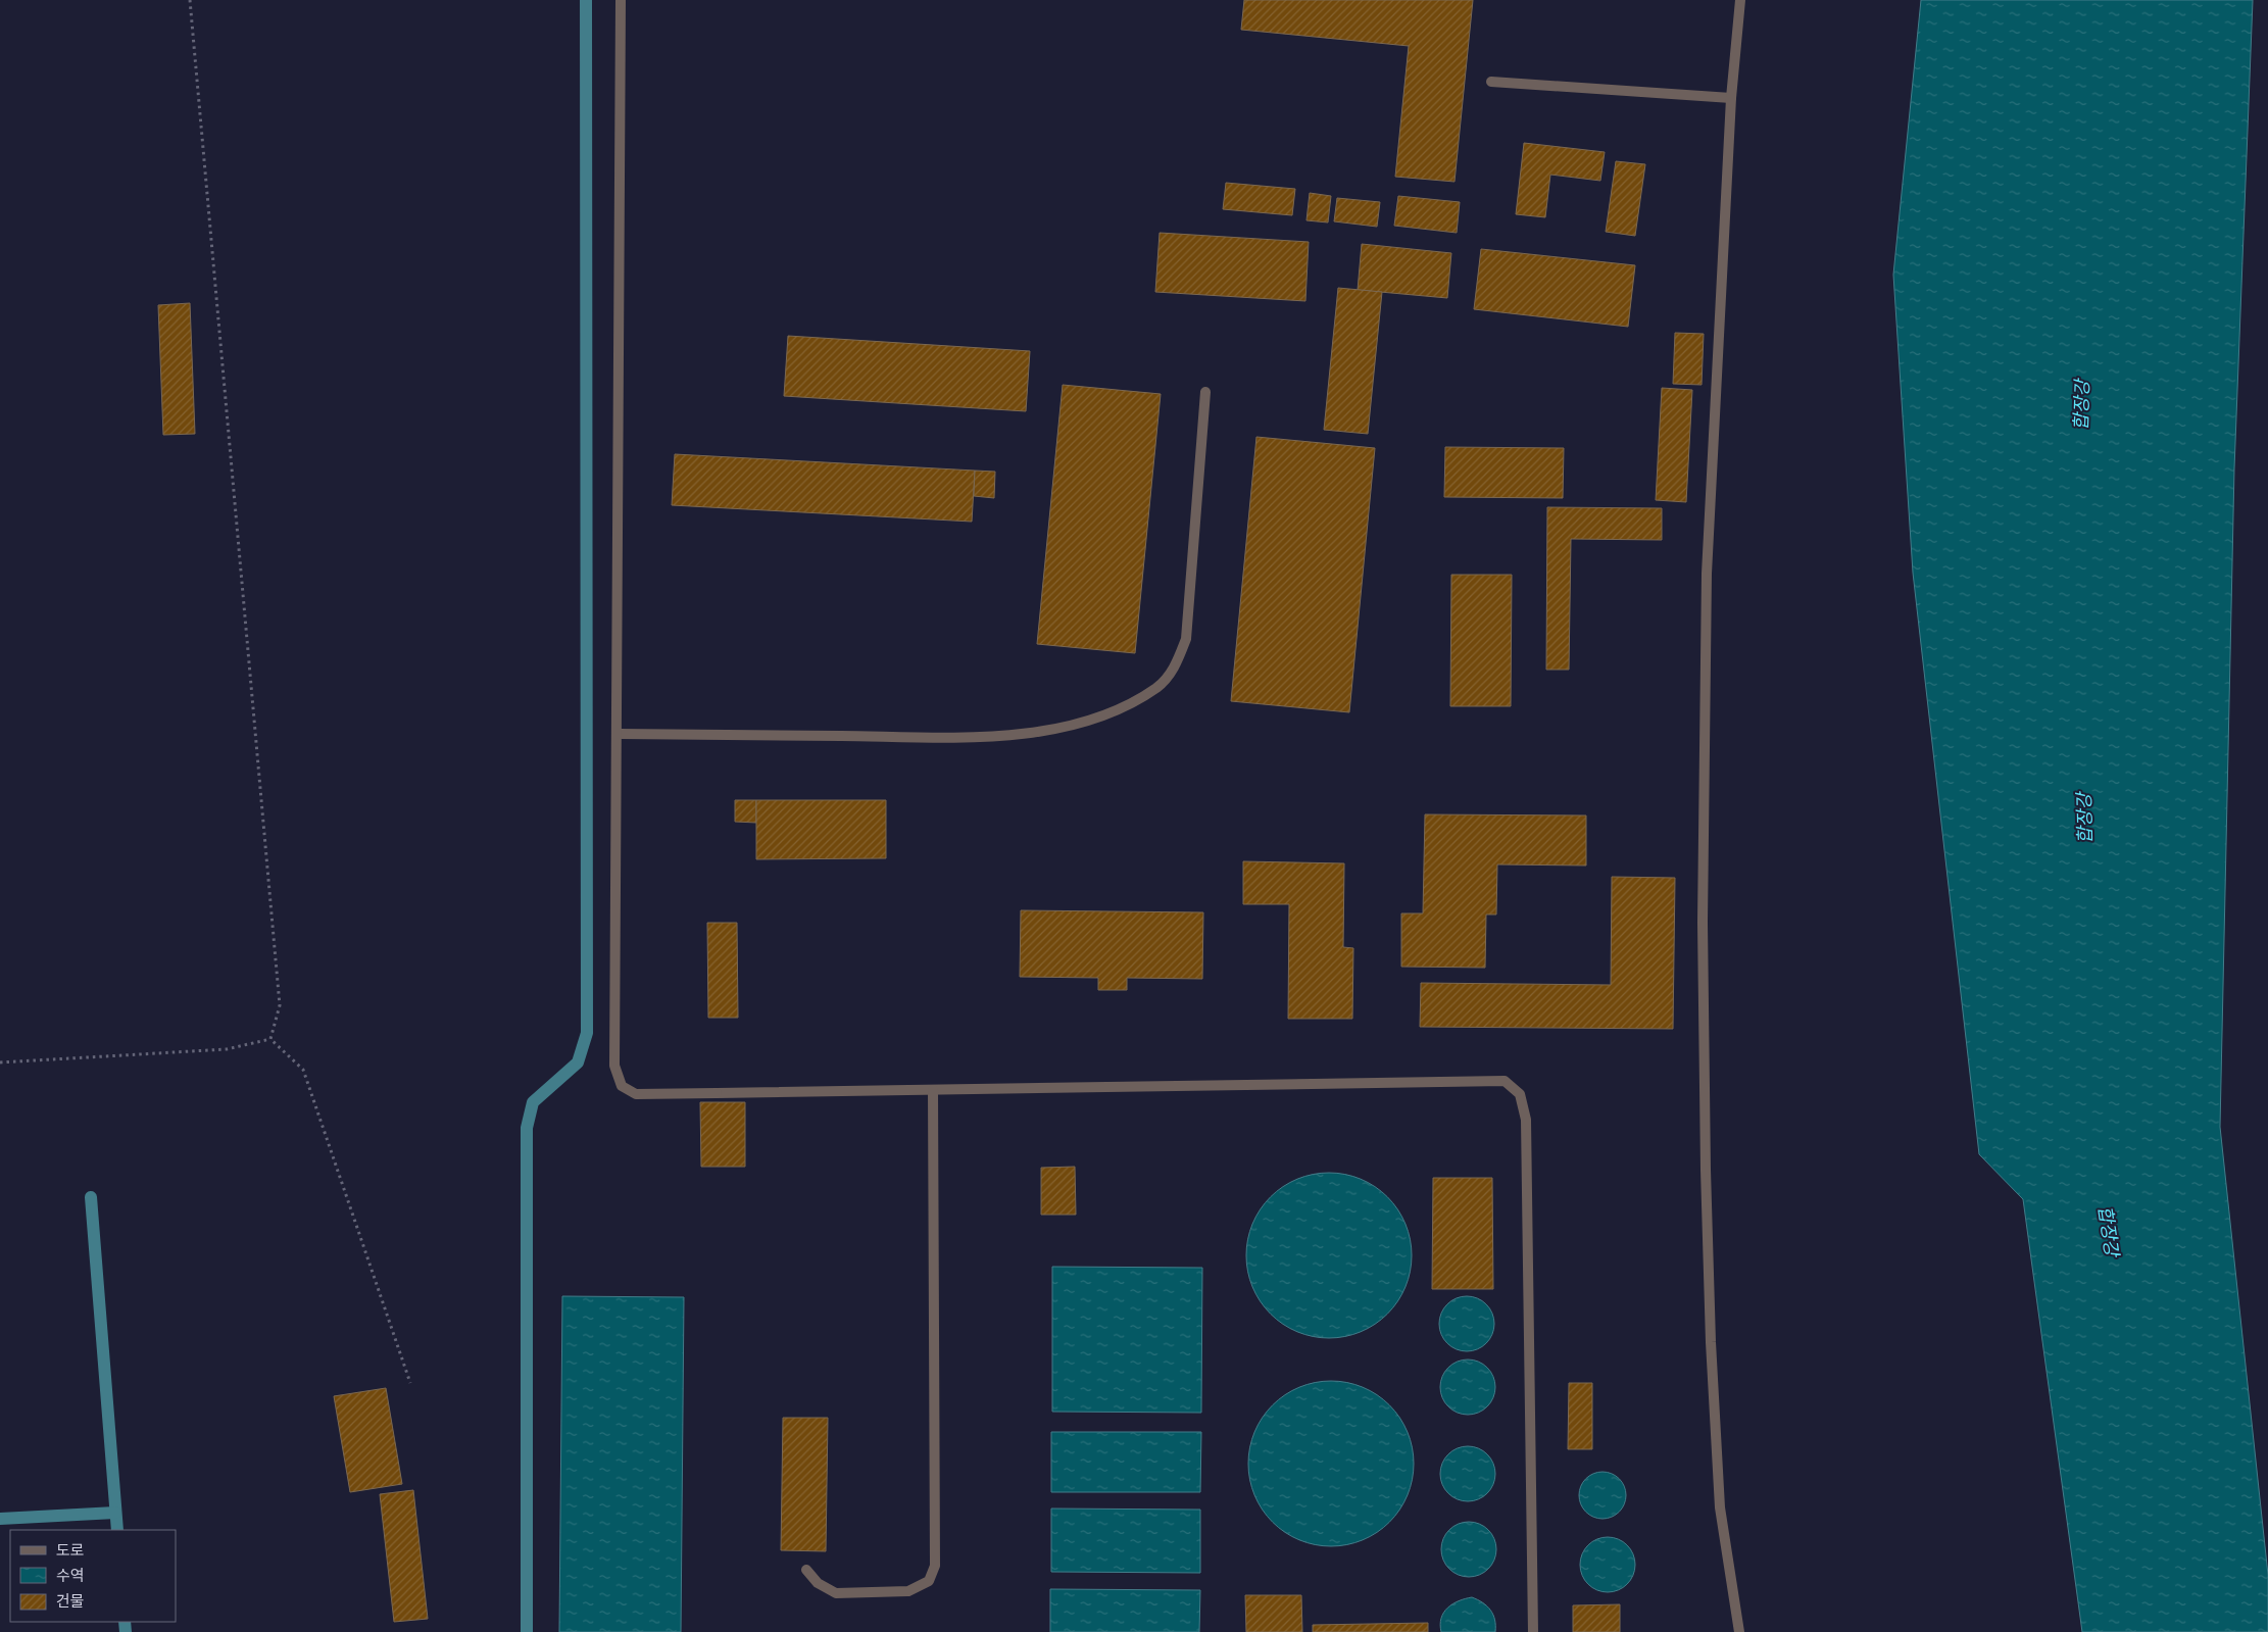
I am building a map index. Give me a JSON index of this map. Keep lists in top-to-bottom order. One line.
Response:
{"water":["합장강"],"legend":["도로","수역","건물"]}
